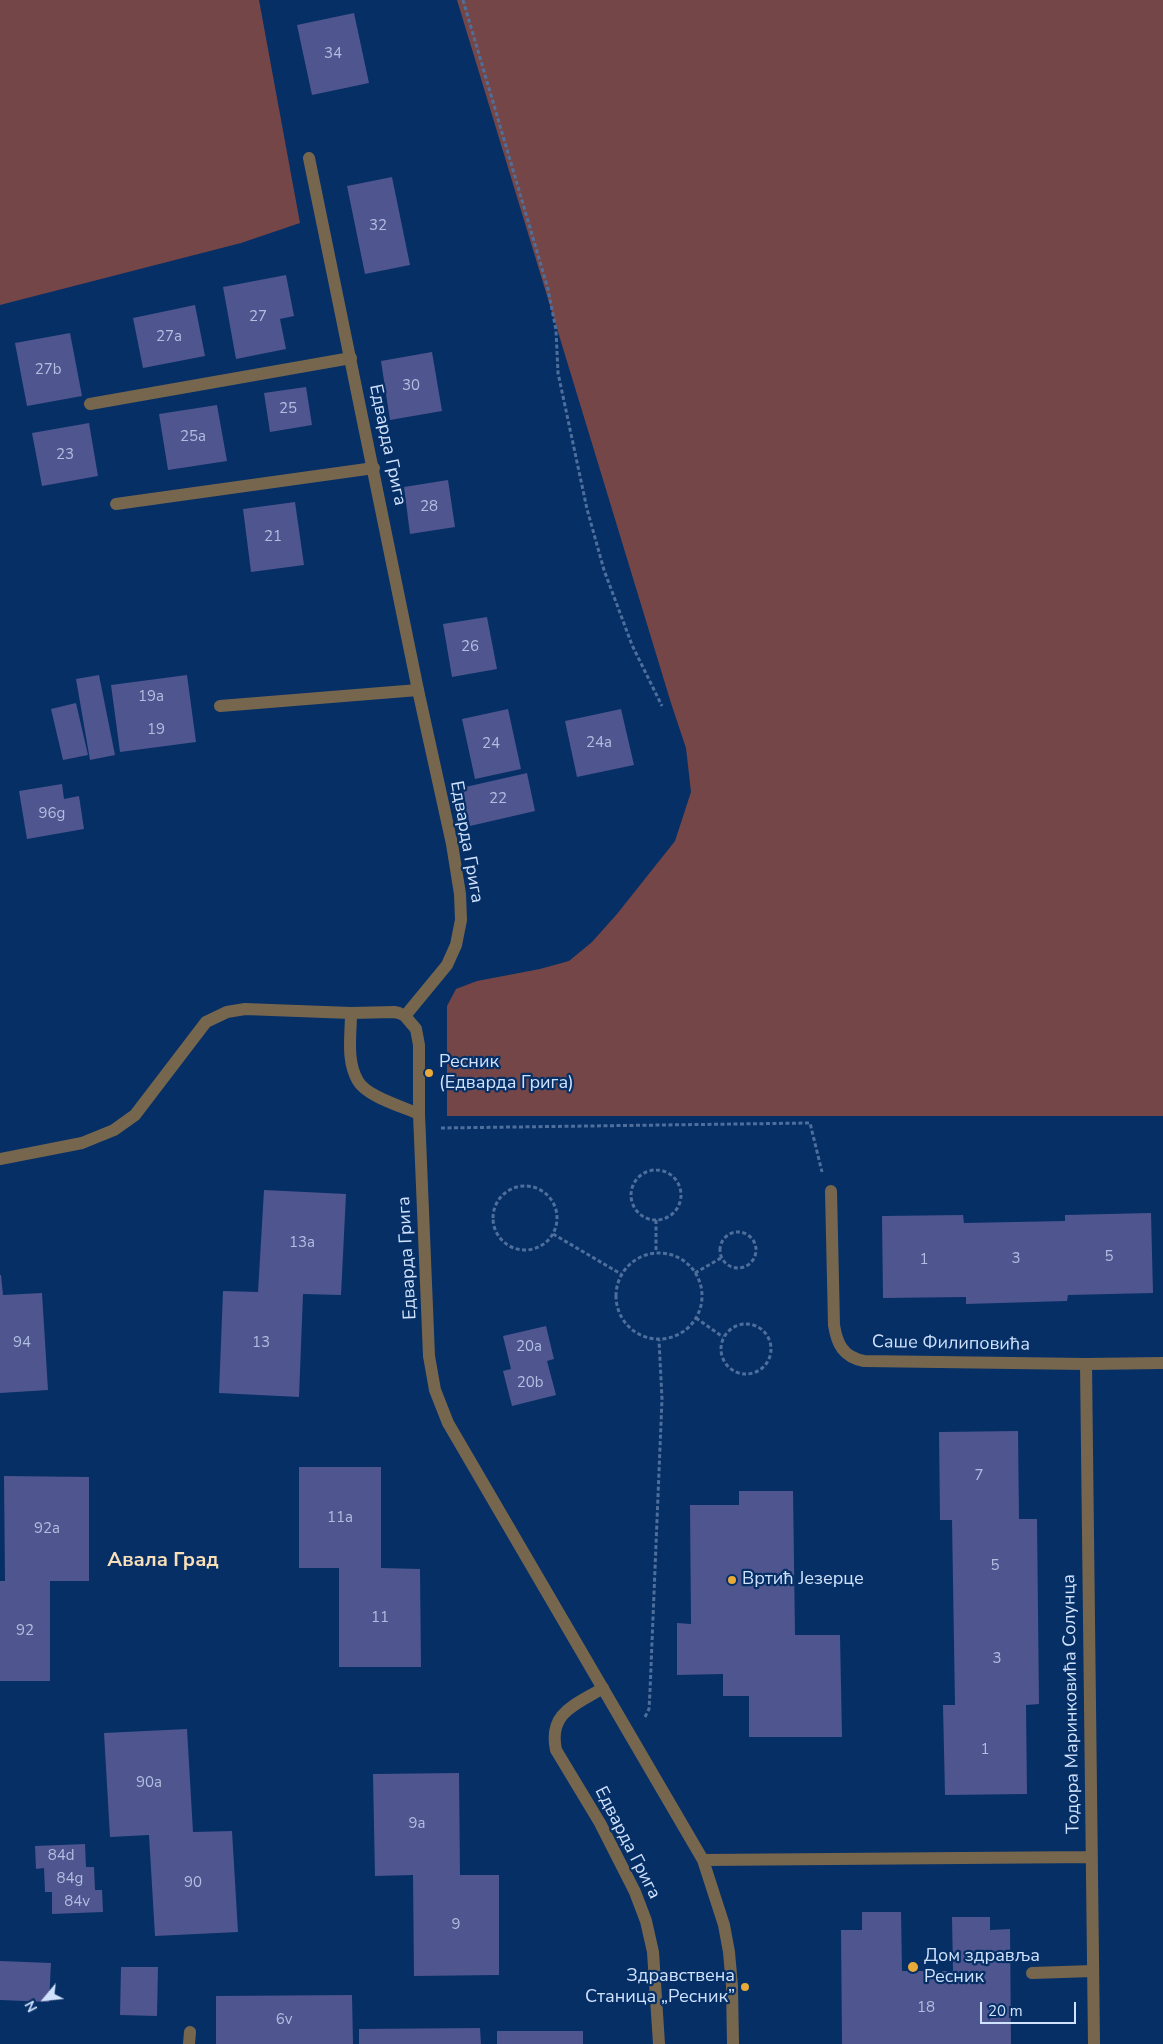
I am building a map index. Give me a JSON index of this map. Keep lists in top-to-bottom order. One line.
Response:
{"streets":{"street":["Едварда Грига","Саше Филиповића","Тодора Маринковића Солунца"]},"crossings":[["Саше Филиповића","Тодора Маринковића Солунца"]],"districts":["Авала Град"],"places":["Ресник (Едварда Грига)","Вртић Језерце","Дом здравља Ресник","Здравствена Станица „Ресник”"],"house_numbers":["34","32","27","27a","27b","30","25","25a","23","28","21","26","19a","19","24a","24","22","96g","13a","5","3","1","94","13","20a","20b","7","11a","92a","5","11","92","3","1","90a","9a","84d","84g","90","84v","9","18","6v"],"scale_bar":"20 m","north":"bottom left"}
